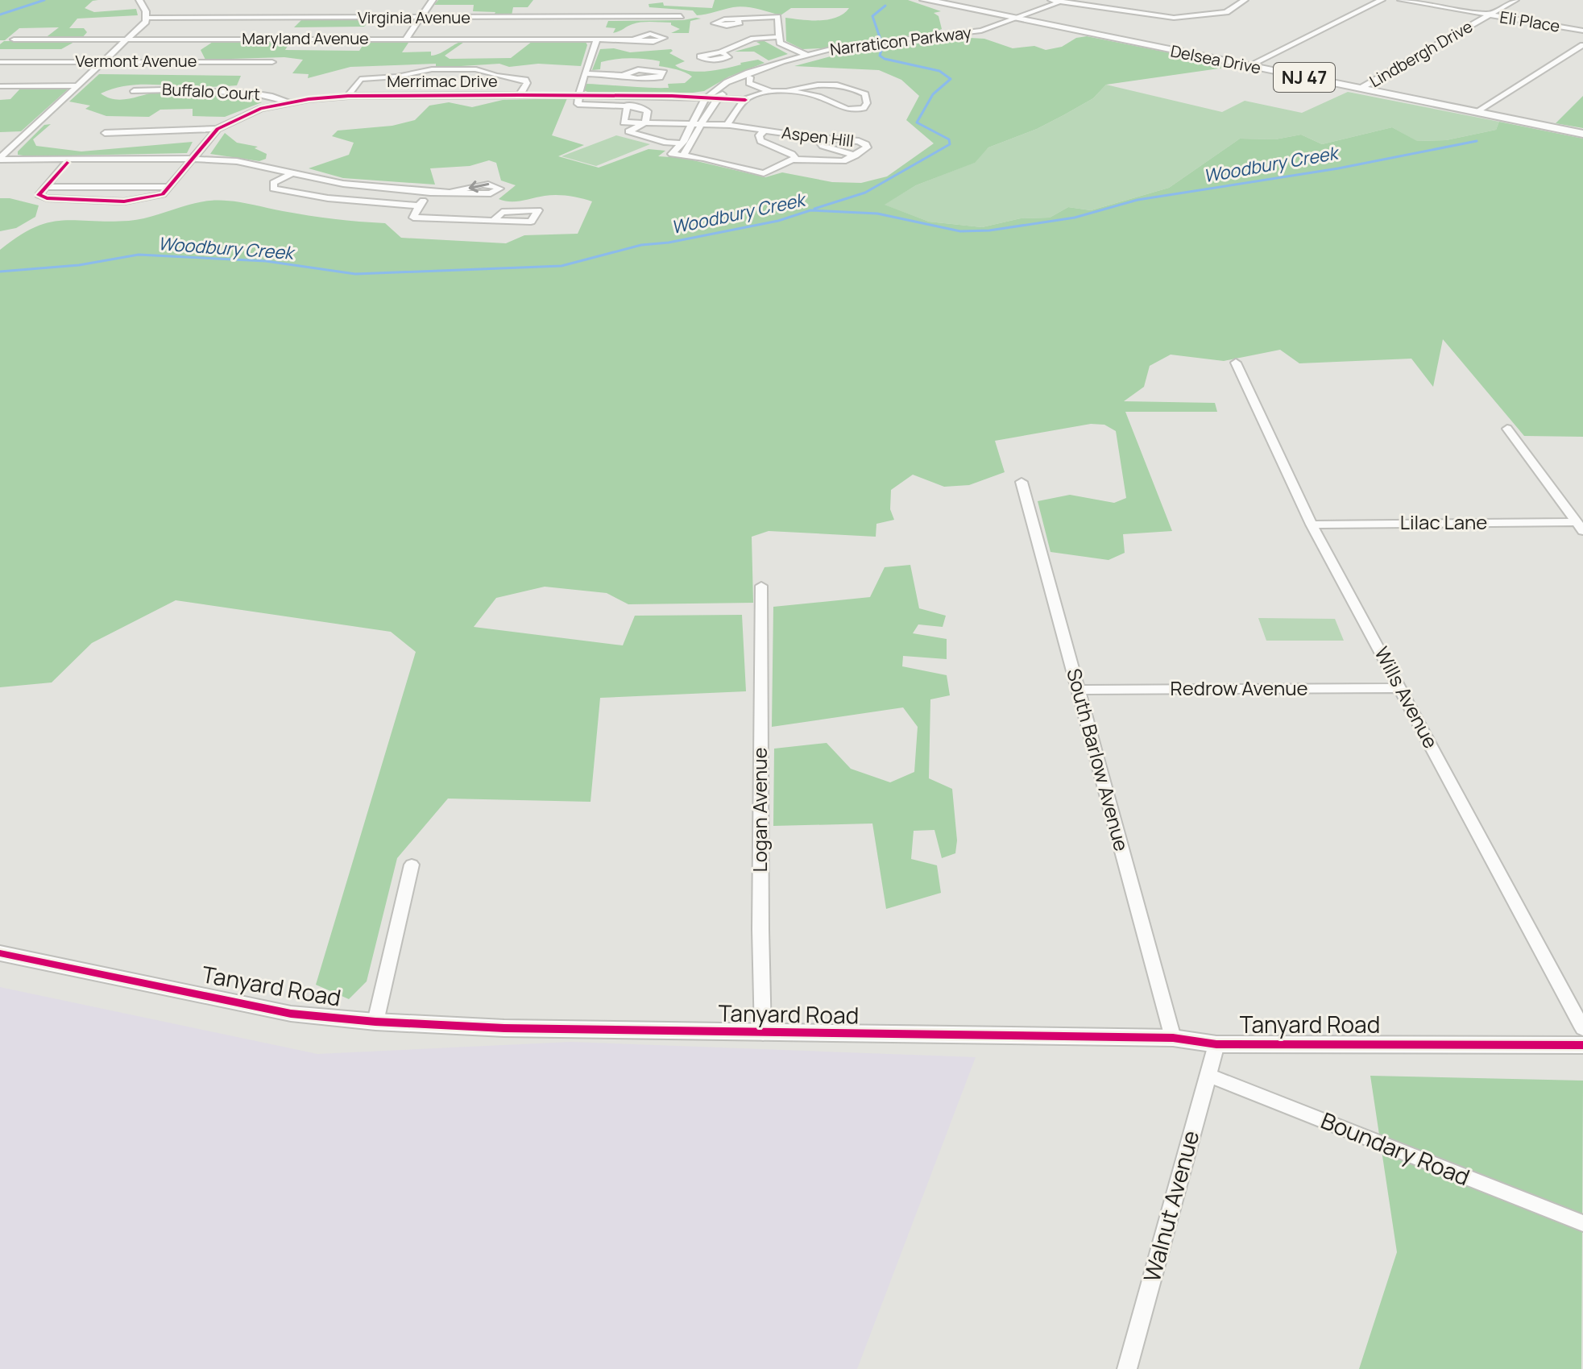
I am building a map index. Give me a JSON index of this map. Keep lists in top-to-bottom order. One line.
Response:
{"streets":{"main road":["Delsea Drive","NJ 47"],"street":["Virginia Avenue","Eli Place","Maryland Avenue","Narraticon Parkway","Lindbergh Drive","Vermont Avenue","Merrimac Drive","Buffalo Court","Aspen Hill","Lilac Lane","Redrow Avenue","Wills Avenue","South Barlow Avenue","Logan Avenue","Tanyard Road","Boundary Road","Walnut Avenue"]},"crossings":[["Eli Place","Lindbergh Drive"],["Narraticon Parkway","Delsea Drive"],["Narraticon Parkway","Merrimac Drive"],["Narraticon Parkway","Aspen Hill"],["Lindbergh Drive","Delsea Drive"],["Merrimac Drive","Buffalo Court"],["Lilac Lane","Wills Avenue"],["Redrow Avenue","Wills Avenue"],["Redrow Avenue","South Barlow Avenue"],["South Barlow Avenue","Tanyard Road"],["Logan Avenue","Tanyard Road"],["Tanyard Road","Walnut Avenue"],["Boundary Road","Walnut Avenue"]],"water":["Woodbury Creek"]}
